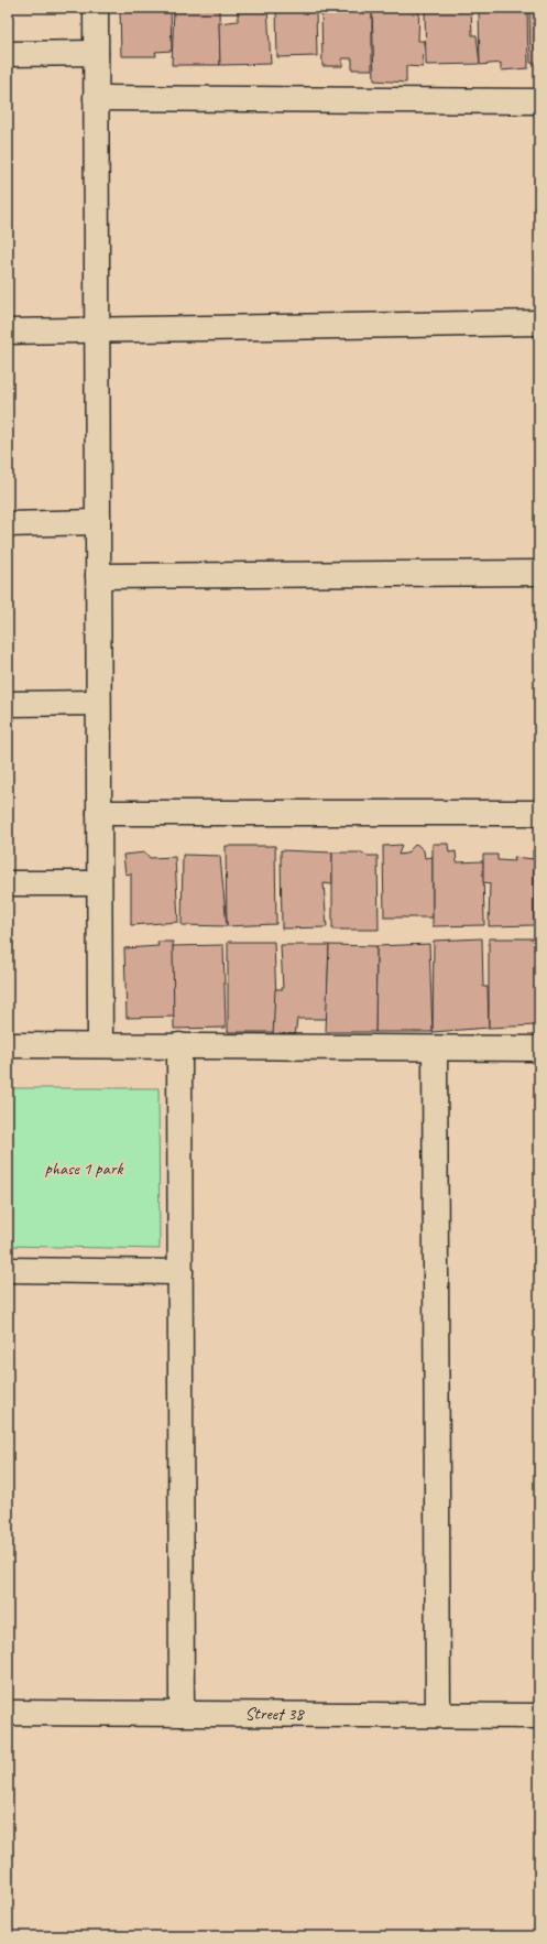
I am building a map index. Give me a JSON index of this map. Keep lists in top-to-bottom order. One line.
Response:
{"streets":{"street":["Street 38"]},"parks":["phase 1 park"]}
